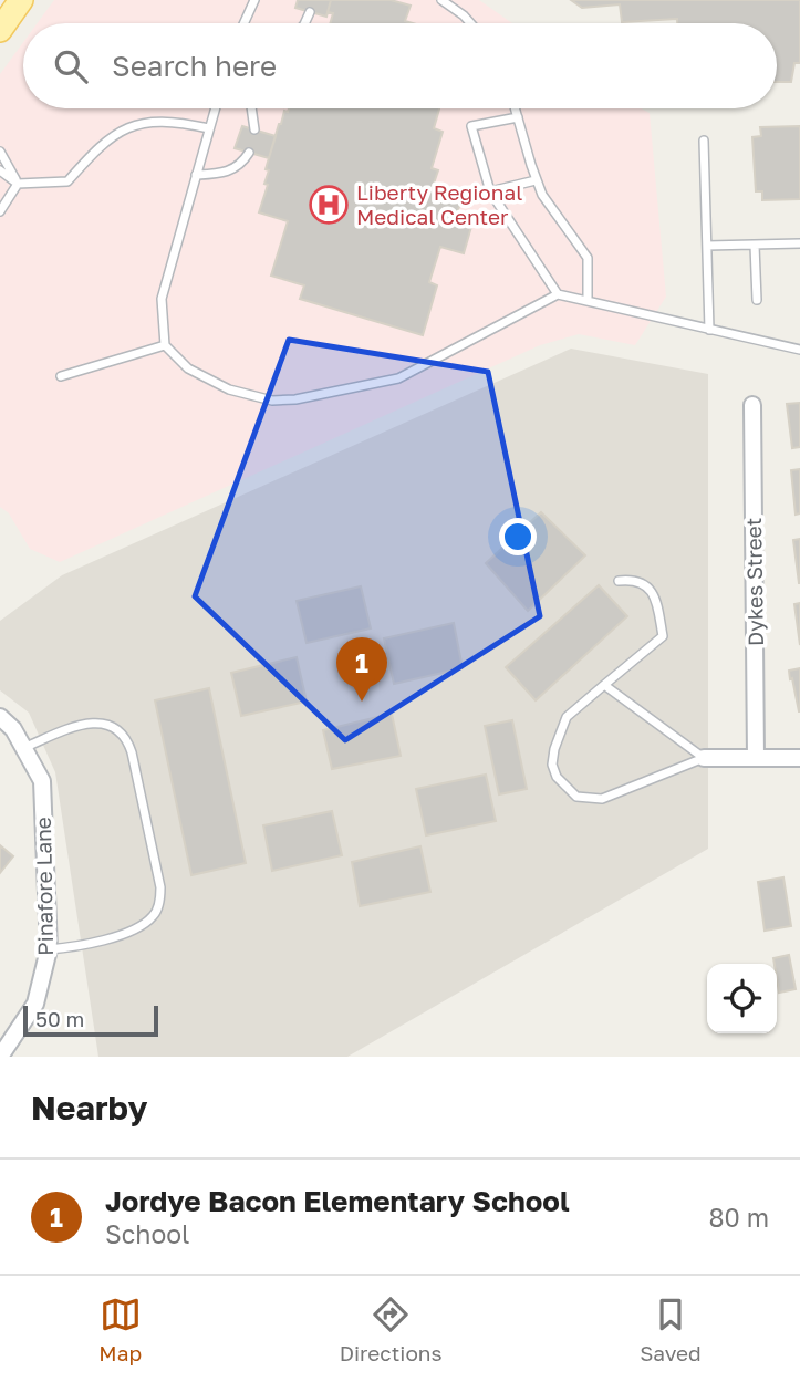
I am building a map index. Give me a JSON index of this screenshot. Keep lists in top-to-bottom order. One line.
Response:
{"streets":{"street":["Dykes Street","Pinafore Lane"]},"places":{"hospital":["Liberty Regional Medical Center"]},"scale_bar":"50 m","page":{"search":"Search here","pins":"1","scale":"50 m","heading":"Nearby","list":[{"mark":"1","name":"Jordye Bacon Elementary School","note":"School","value":"80 m"}],"nav":["Map","Directions","Saved"]}}
